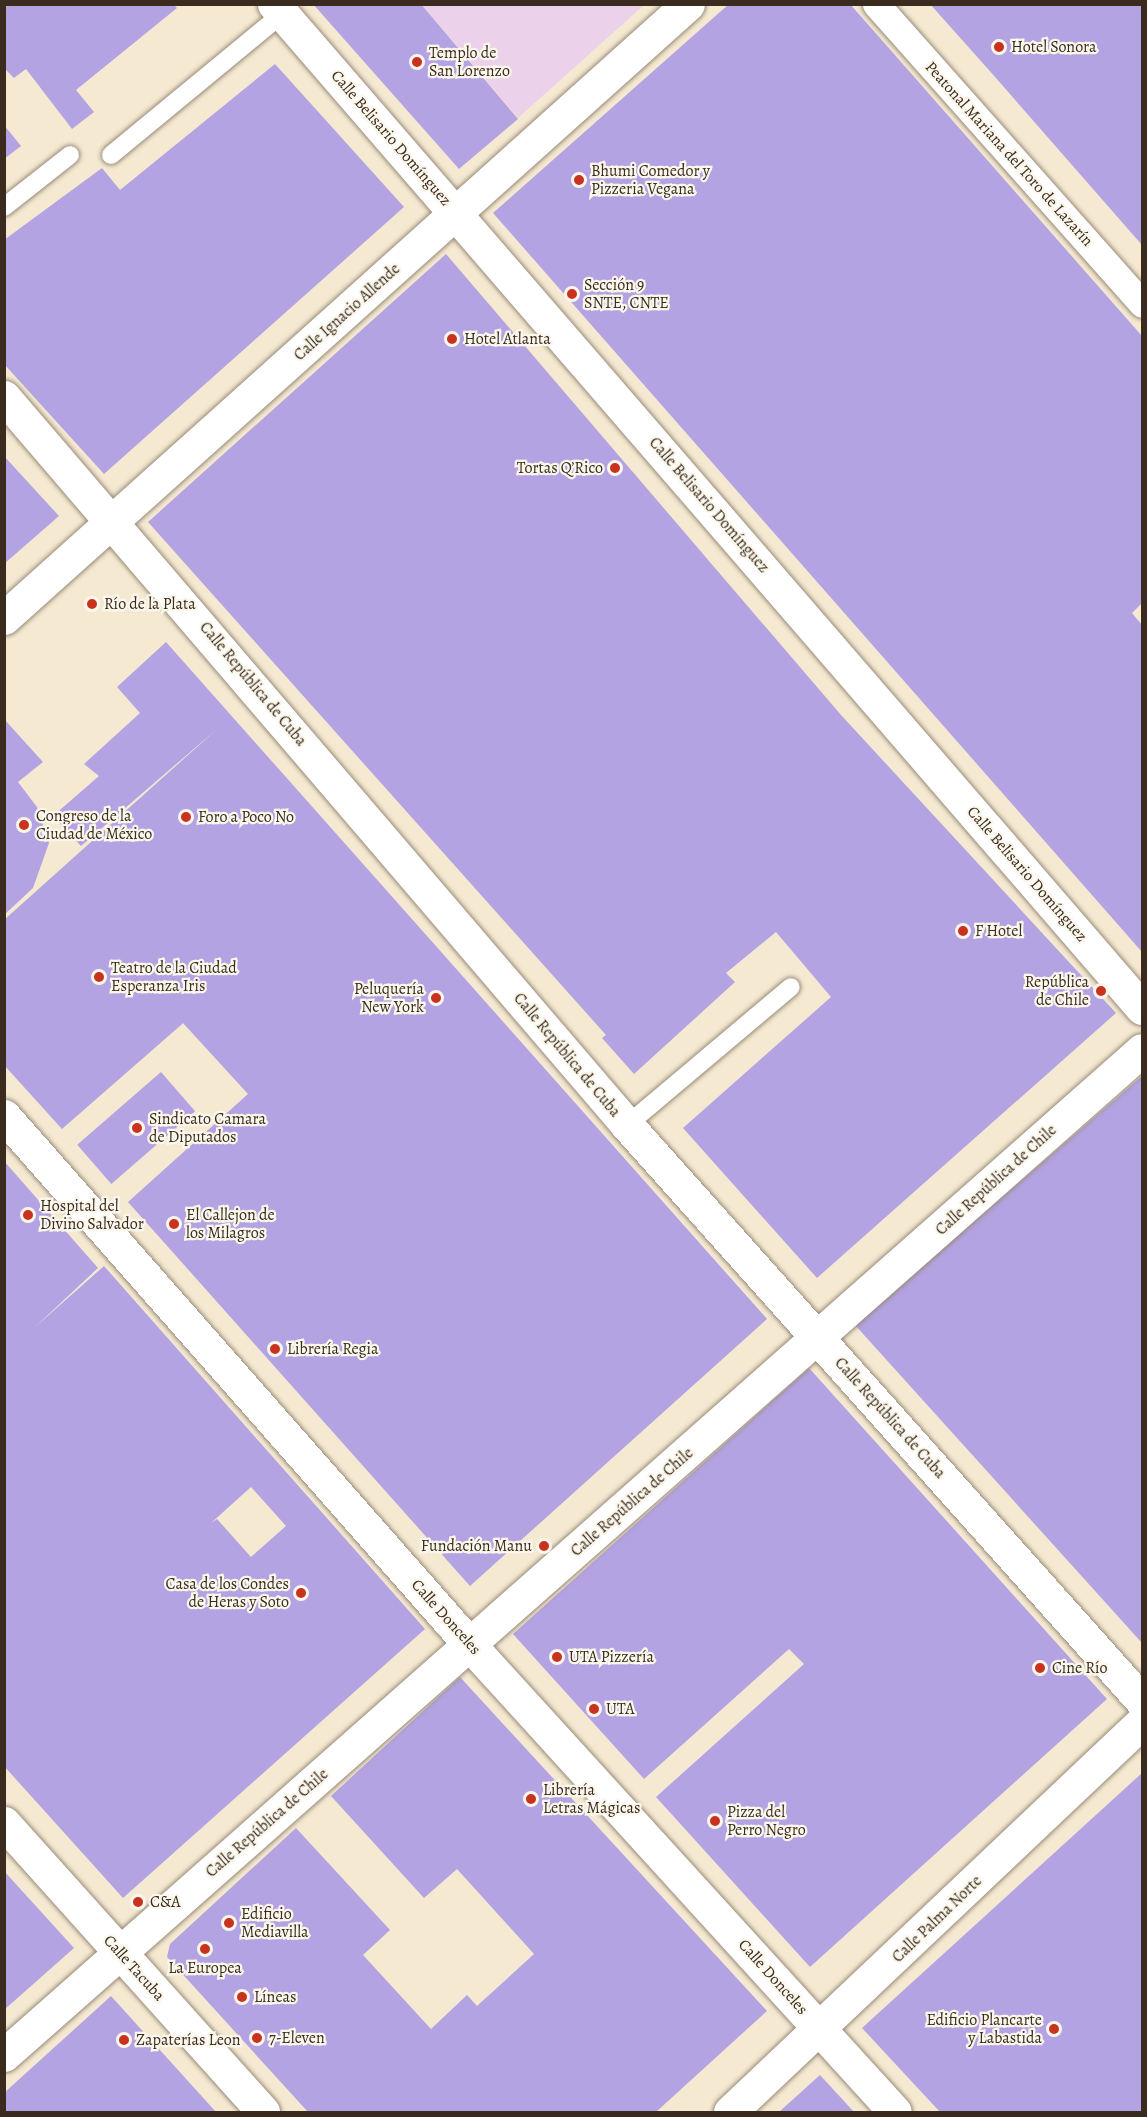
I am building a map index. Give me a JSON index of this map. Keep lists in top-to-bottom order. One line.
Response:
{"streets":{"street":["Calle Belisario Domínguez","Peatonal Mariana del Toro de Lazarín","Calle Ignacio Allende","Calle República de Cuba","Calle República de Chile","Calle Donceles","Calle Palma Norte","Calle Tacuba"]},"crossings":[["Calle Belisario Domínguez","Calle Ignacio Allende"],["Calle Ignacio Allende","Calle República de Cuba"],["Calle República de Cuba","Calle República de Chile"],["Calle República de Chile","Calle Donceles"],["Calle República de Chile","Calle Tacuba"],["Calle Donceles","Calle Palma Norte"]],"places":["Hotel Sonora","Templo de San Lorenzo","Bhumi Comedor y Pizzeria Vegana","Sección 9 SNTE, CNTE","Hotel Atlanta","Tortas Q’Rico","Río de la Plata","Foro a Poco No","Congreso de la Ciudad de México","F Hotel","Teatro de la Ciudad Esperanza Iris","República de Chile","Peluquería New York","Sindicato Camara de Diputados","Hospital del Divino Salvador","El Callejon de los Milagros","Librería Regia","Fundación Manu","Casa de los Condes de Heras y Soto","UTA Pizzería","Cine Río","UTA","Librería Letras Mágicas","Pizza del Perro Negro","C&A","Edificio Mediavilla","La Europea","Líneas","Edificio Plancarte y Labastida","7-Eleven","Zapaterías Leon"]}
